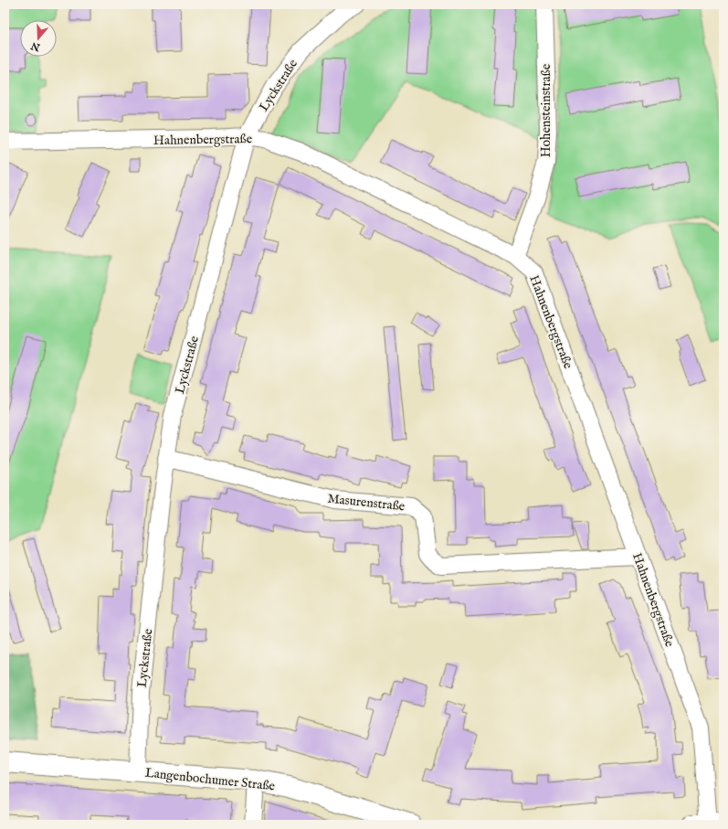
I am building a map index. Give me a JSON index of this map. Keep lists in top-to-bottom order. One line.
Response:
{"streets":{"street":["Lyckstraße","Hohensteinstraße","Hahnenbergstraße","Masurenstraße","Langenbochumer Straße"]},"crossings":[["Lyckstraße","Hahnenbergstraße"],["Lyckstraße","Masurenstraße"],["Lyckstraße","Langenbochumer Straße"],["Hohensteinstraße","Hahnenbergstraße"],["Hahnenbergstraße","Masurenstraße"]],"north":"bottom"}
